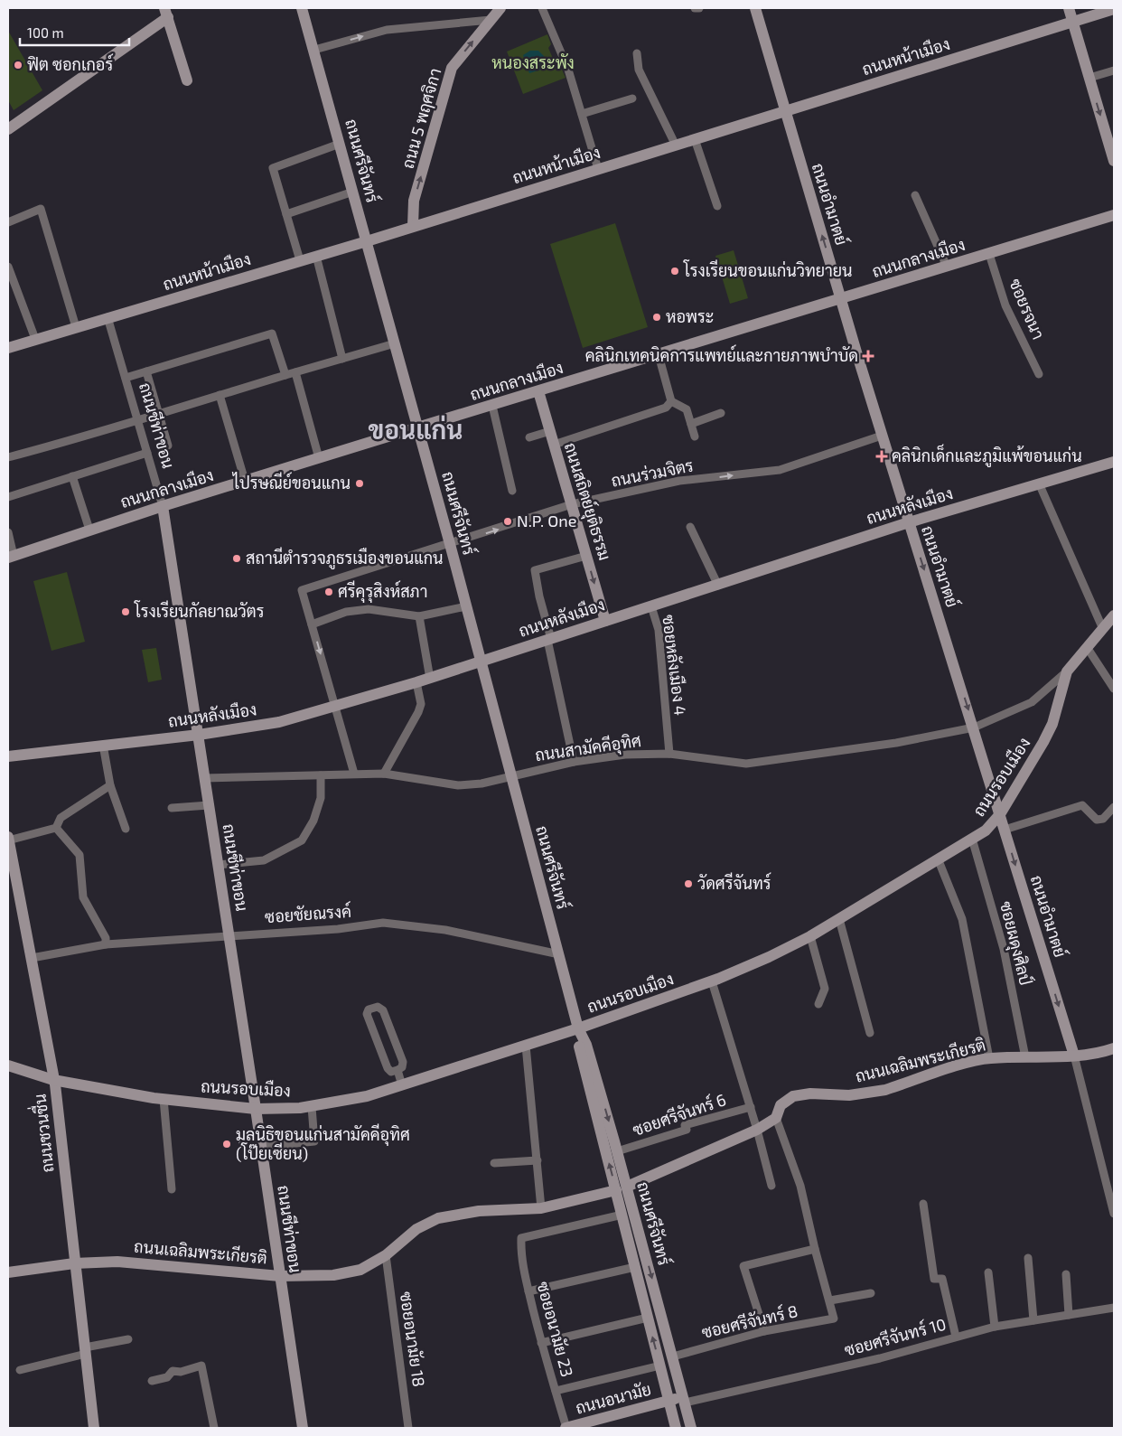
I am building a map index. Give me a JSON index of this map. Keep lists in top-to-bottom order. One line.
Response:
{"streets":{"street":["ถนนหน้าเมือง","ถนน 5 พฤศจิกา","ถนนศรีจันทร์","ถนนอำมาตย์","ถนนกลางเมือง","ซอยรจนา","ถนนชีท่าขอน","ถนนร่วมจิตร","ถนนสถิตย์ยุติธรรม","ถนนหลังเมือง","ซอยหลังเมือง 4","ถนนสามัคคีอุทิศ","ถนนรอบเมือง","ซอยชัยณรงค์","ซอยผดุงศิลป์","ถนนเฉลิมพระเกียรติ","ซอยศรีจันทร์ 6","ถนนชวนชื่น","ซอยศรีจันทร์ 8","ซอยอนามัย 23","ซอยศรีจันทร์ 10","ซอยอนามัย 18","ถนนอนามัย"]},"crossings":[["ถนนหน้าเมือง","ถนน 5 พฤศจิกา"],["ถนนหน้าเมือง","ถนนศรีจันทร์"],["ถนนหน้าเมือง","ถนนอำมาตย์"],["ถนนหน้าเมือง","ถนนชีท่าขอน"],["ถนนศรีจันทร์","ถนนกลางเมือง"],["ถนนศรีจันทร์","ถนนร่วมจิตร"],["ถนนศรีจันทร์","ถนนหลังเมือง"],["ถนนศรีจันทร์","ถนนสามัคคีอุทิศ"],["ถนนศรีจันทร์","ถนนรอบเมือง"],["ถนนศรีจันทร์","ซอยชัยณรงค์"],["ถนนศรีจันทร์","ถนนเฉลิมพระเกียรติ"],["ถนนศรีจันทร์","ซอยศรีจันทร์ 6"],["ถนนศรีจันทร์","ซอยศรีจันทร์ 8"],["ถนนศรีจันทร์","ซอยอนามัย 23"],["ถนนศรีจันทร์","ซอยศรีจันทร์ 10"],["ถนนศรีจันทร์","ถนนอนามัย"],["ถนนอำมาตย์","ถนนกลางเมือง"],["ถนนอำมาตย์","ถนนร่วมจิตร"],["ถนนอำมาตย์","ถนนหลังเมือง"],["ถนนอำมาตย์","ถนนสามัคคีอุทิศ"],["ถนนอำมาตย์","ถนนรอบเมือง"],["ถนนอำมาตย์","ถนนเฉลิมพระเกียรติ"],["ถนนกลางเมือง","ซอยรจนา"],["ถนนกลางเมือง","ถนนชีท่าขอน"],["ถนนกลางเมือง","ถนนสถิตย์ยุติธรรม"],["ถนนชีท่าขอน","ถนนหลังเมือง"],["ถนนชีท่าขอน","ถนนสามัคคีอุทิศ"],["ถนนชีท่าขอน","ถนนรอบเมือง"],["ถนนชีท่าขอน","ซอยชัยณรงค์"],["ถนนชีท่าขอน","ถนนเฉลิมพระเกียรติ"],["ถนนร่วมจิตร","ถนนสถิตย์ยุติธรรม"],["ถนนสถิตย์ยุติธรรม","ถนนหลังเมือง"],["ถนนหลังเมือง","ซอยหลังเมือง 4"],["ซอยหลังเมือง 4","ถนนสามัคคีอุทิศ"],["ถนนสามัคคีอุทิศ","ถนนรอบเมือง"],["ถนนรอบเมือง","ซอยผดุงศิลป์"],["ถนนรอบเมือง","ถนนชวนชื่น"],["ซอยชัยณรงค์","ถนนชวนชื่น"],["ซอยผดุงศิลป์","ถนนเฉลิมพระเกียรติ"],["ถนนเฉลิมพระเกียรติ","ถนนชวนชื่น"],["ถนนเฉลิมพระเกียรติ","ซอยอนามัย 18"],["ซอยอนามัย 23","ถนนอนามัย"],["ซอยศรีจันทร์ 10","ถนนอนามัย"]],"one_way":["ถนน 5 พฤศจิกา","ถนนร่วมจิตร"],"districts":["ขอนแก่น"],"parks":["หนองสระพัง"],"places":{"other":["ฟิต ซอกเกอร์","โรงเรียนขอนแก่นวิทยายน","หอพระ","ไปรษณีย์ขอนแกน","N.P. One","สถานีตำรวจภูธรเมืองขอนแกน","ศรีคุรุสิงห์สภา","โรงเรียนกัลยาณวัตร","วัดศรีจันทร์","มูลนิธิขอนแก่นสามัคคีอุทิศ (โป๊ยเซียน)"],"health":["คลินิกเทคนิคการแพทย์และกายภาพบำบัด","คลินิกเด็กและภูมิแพ้ขอนแก่น"]},"scale_bar":"100 m"}
